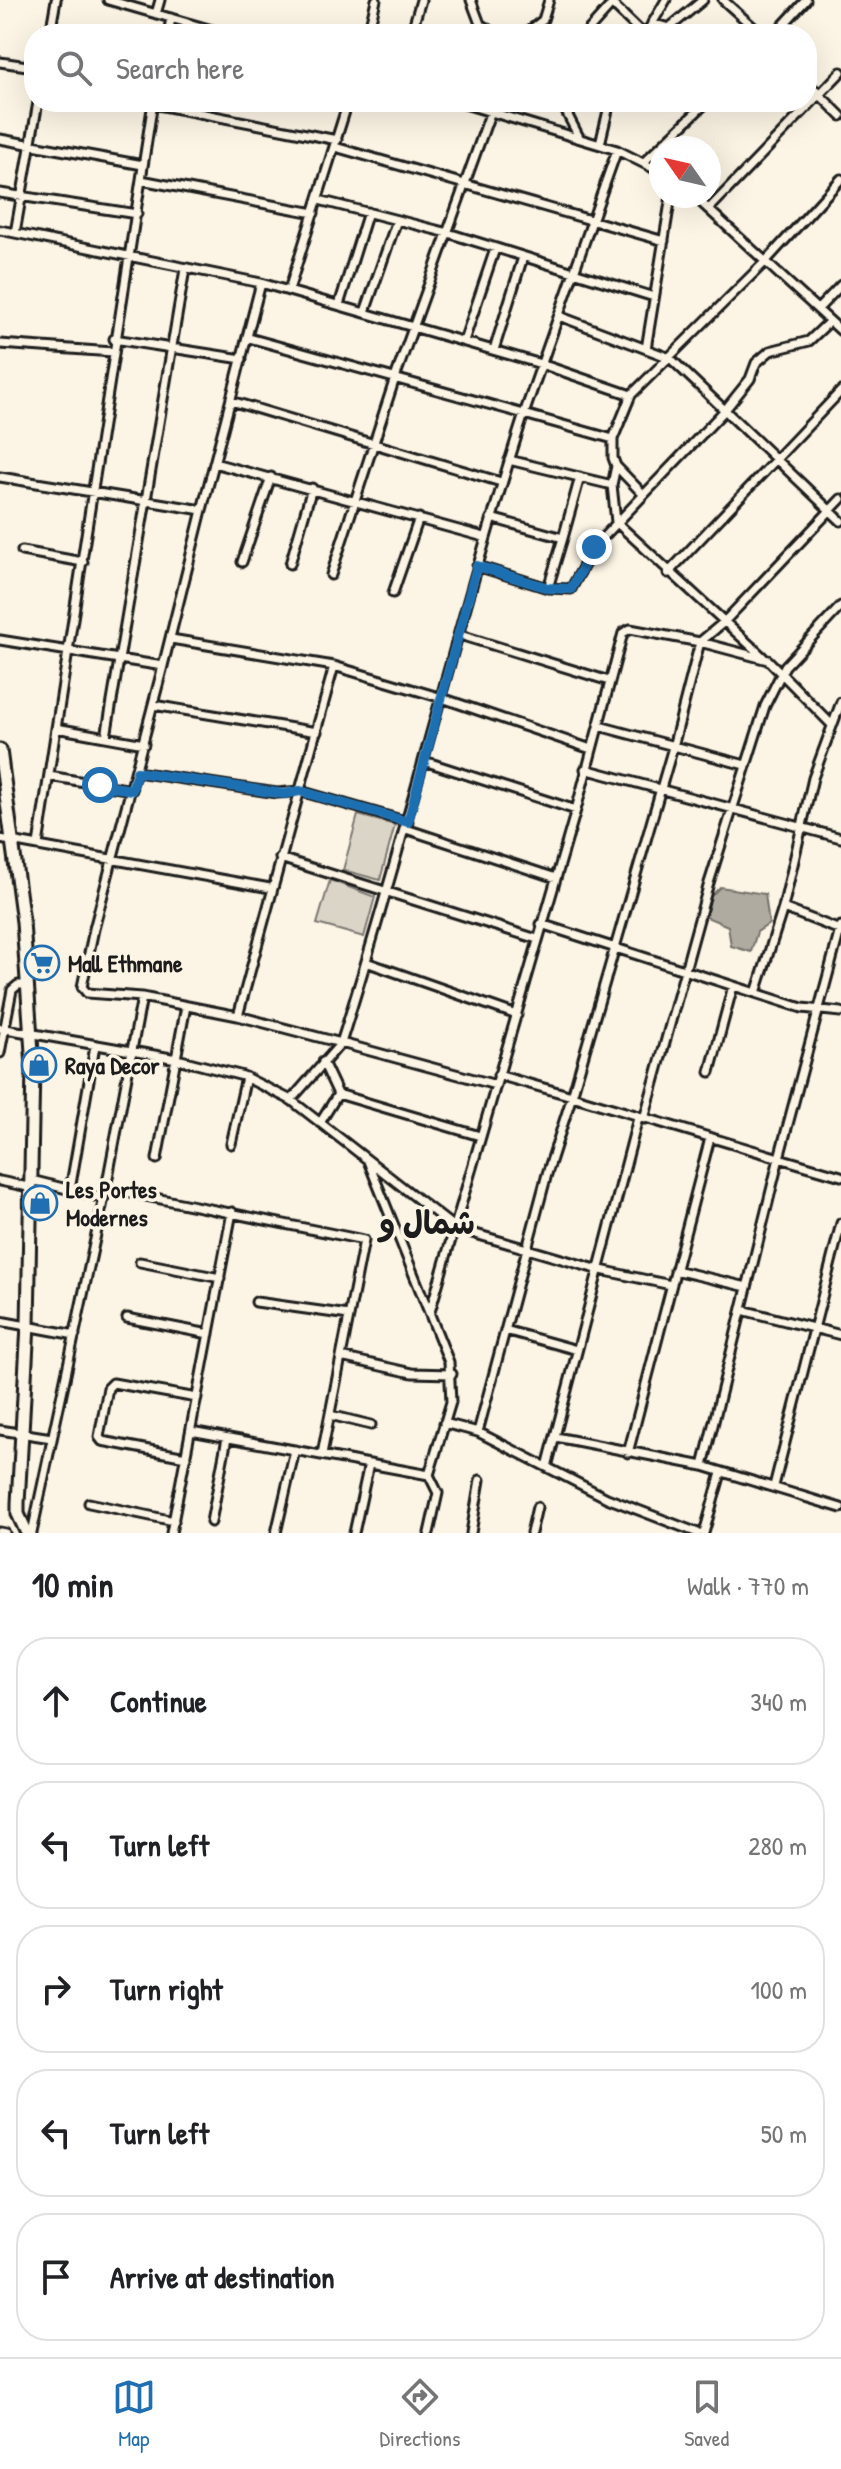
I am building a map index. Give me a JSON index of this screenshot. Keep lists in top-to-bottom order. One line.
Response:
{"districts":["شمال و"],"places":{"supermarket":["Mall Ethmane"],"shop":["Raya Decor","Les Portes Modernes"]},"north":"top left","page":{"search":"Search here","heading":["10 min","Walk · 770 m"],"list":[["Continue","340 m"],["Turn left","280 m"],["Turn right","100 m"],["Turn left","50 m"],"Arrive at destination"],"nav":["Map","Directions","Saved"]}}
